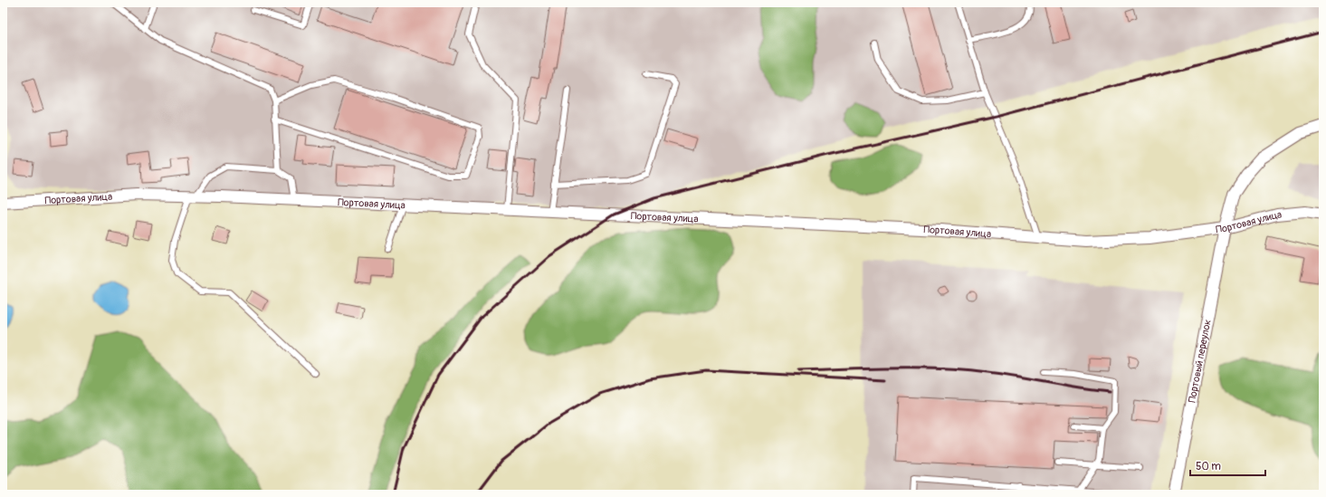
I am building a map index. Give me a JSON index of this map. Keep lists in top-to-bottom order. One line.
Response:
{"streets":{"street":["Портовая улица","Портовый переулок"]},"crossings":[["Портовая улица","Портовый переулок"]],"scale_bar":"50 m"}
